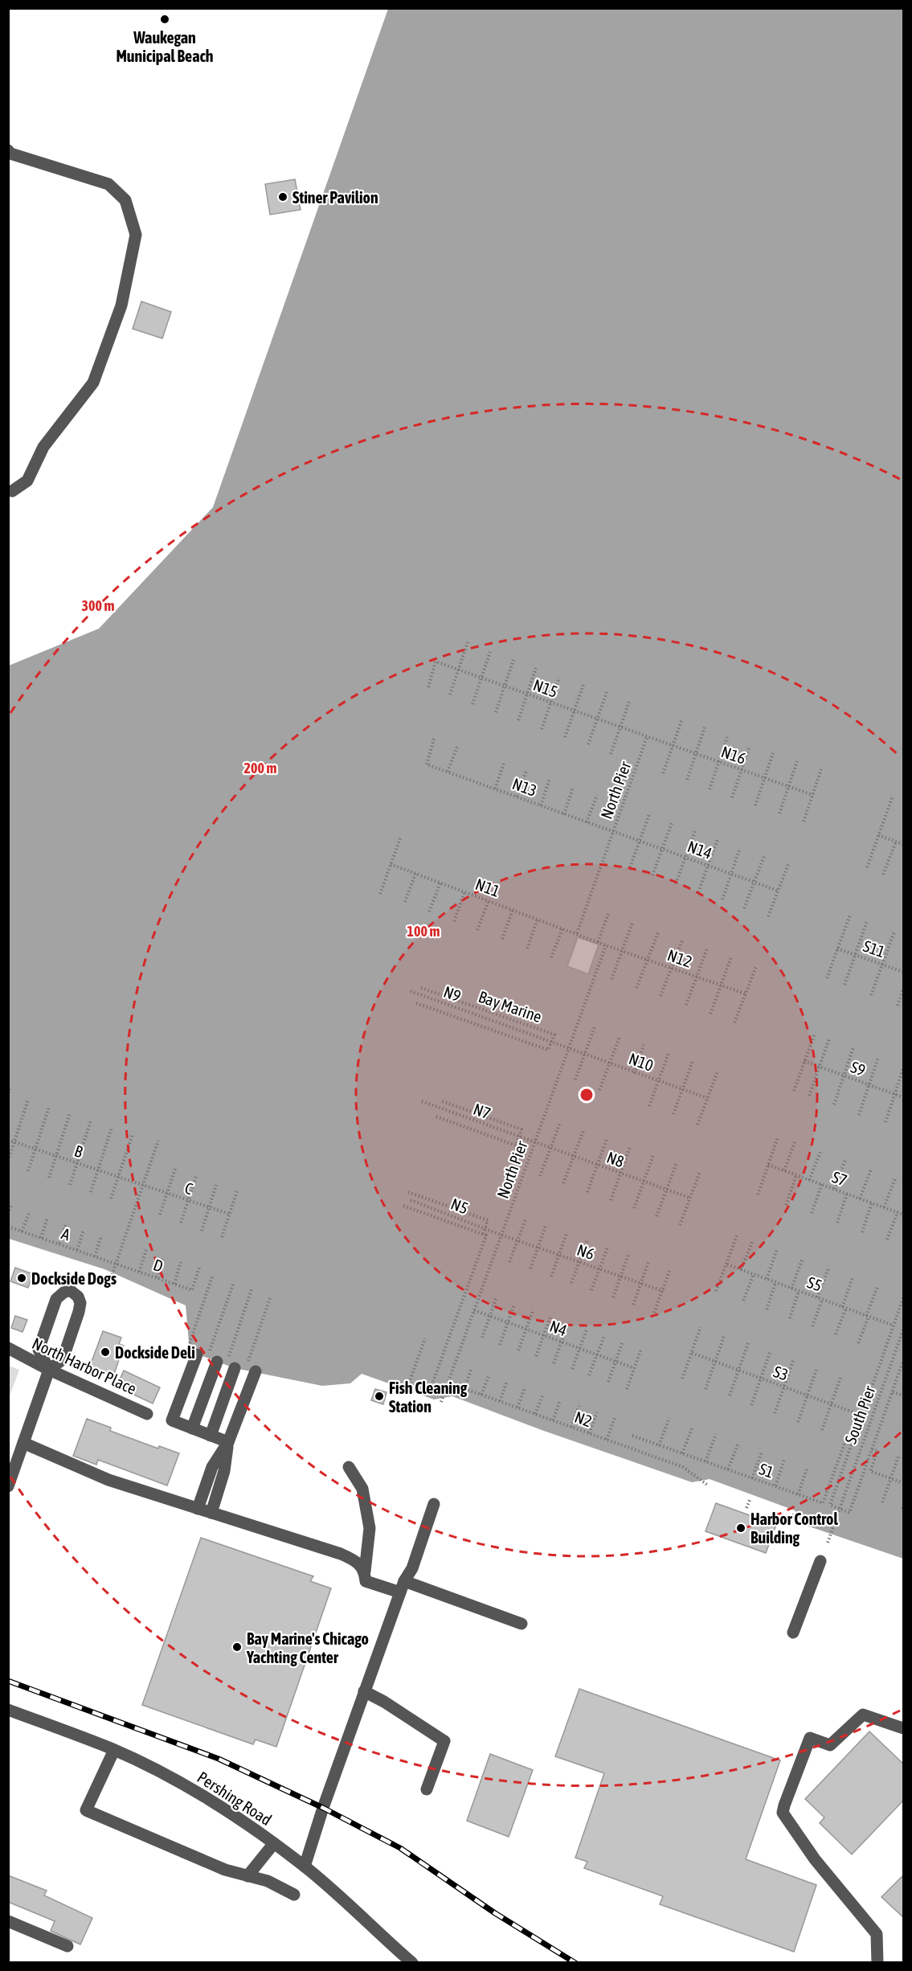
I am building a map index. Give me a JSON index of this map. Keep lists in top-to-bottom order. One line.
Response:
{"streets":{"street":["North Harbor Place","Pershing Road"],"path":["N15","N16","N13","North Pier","N14","N11","S11","N12","N9","Bay Marine","N10","S9","N7","B","N8","S7","C","N5","A","N6","D","S5","N4","S3","South Pier","N2","S1"]},"crossings":[["N15","N16"],["N15","North Pier"],["N16","North Pier"],["N13","N14"],["North Pier","N11"],["North Pier","N12"],["North Pier","N4"],["North Pier","N2"],["N11","N12"],["N9","Bay Marine"],["N9","N10"],["N7","N8"],["B","C"],["N5","N6"],["A","D"]],"places":["Waukegan Municipal Beach","Stiner Pavilion","Dockside Dogs","Dockside Deli","Fish Cleaning Station","Harbor Control Building","Bay Marine's Chicago Yachting Center"],"rings":["300 m","200 m","100 m"]}
